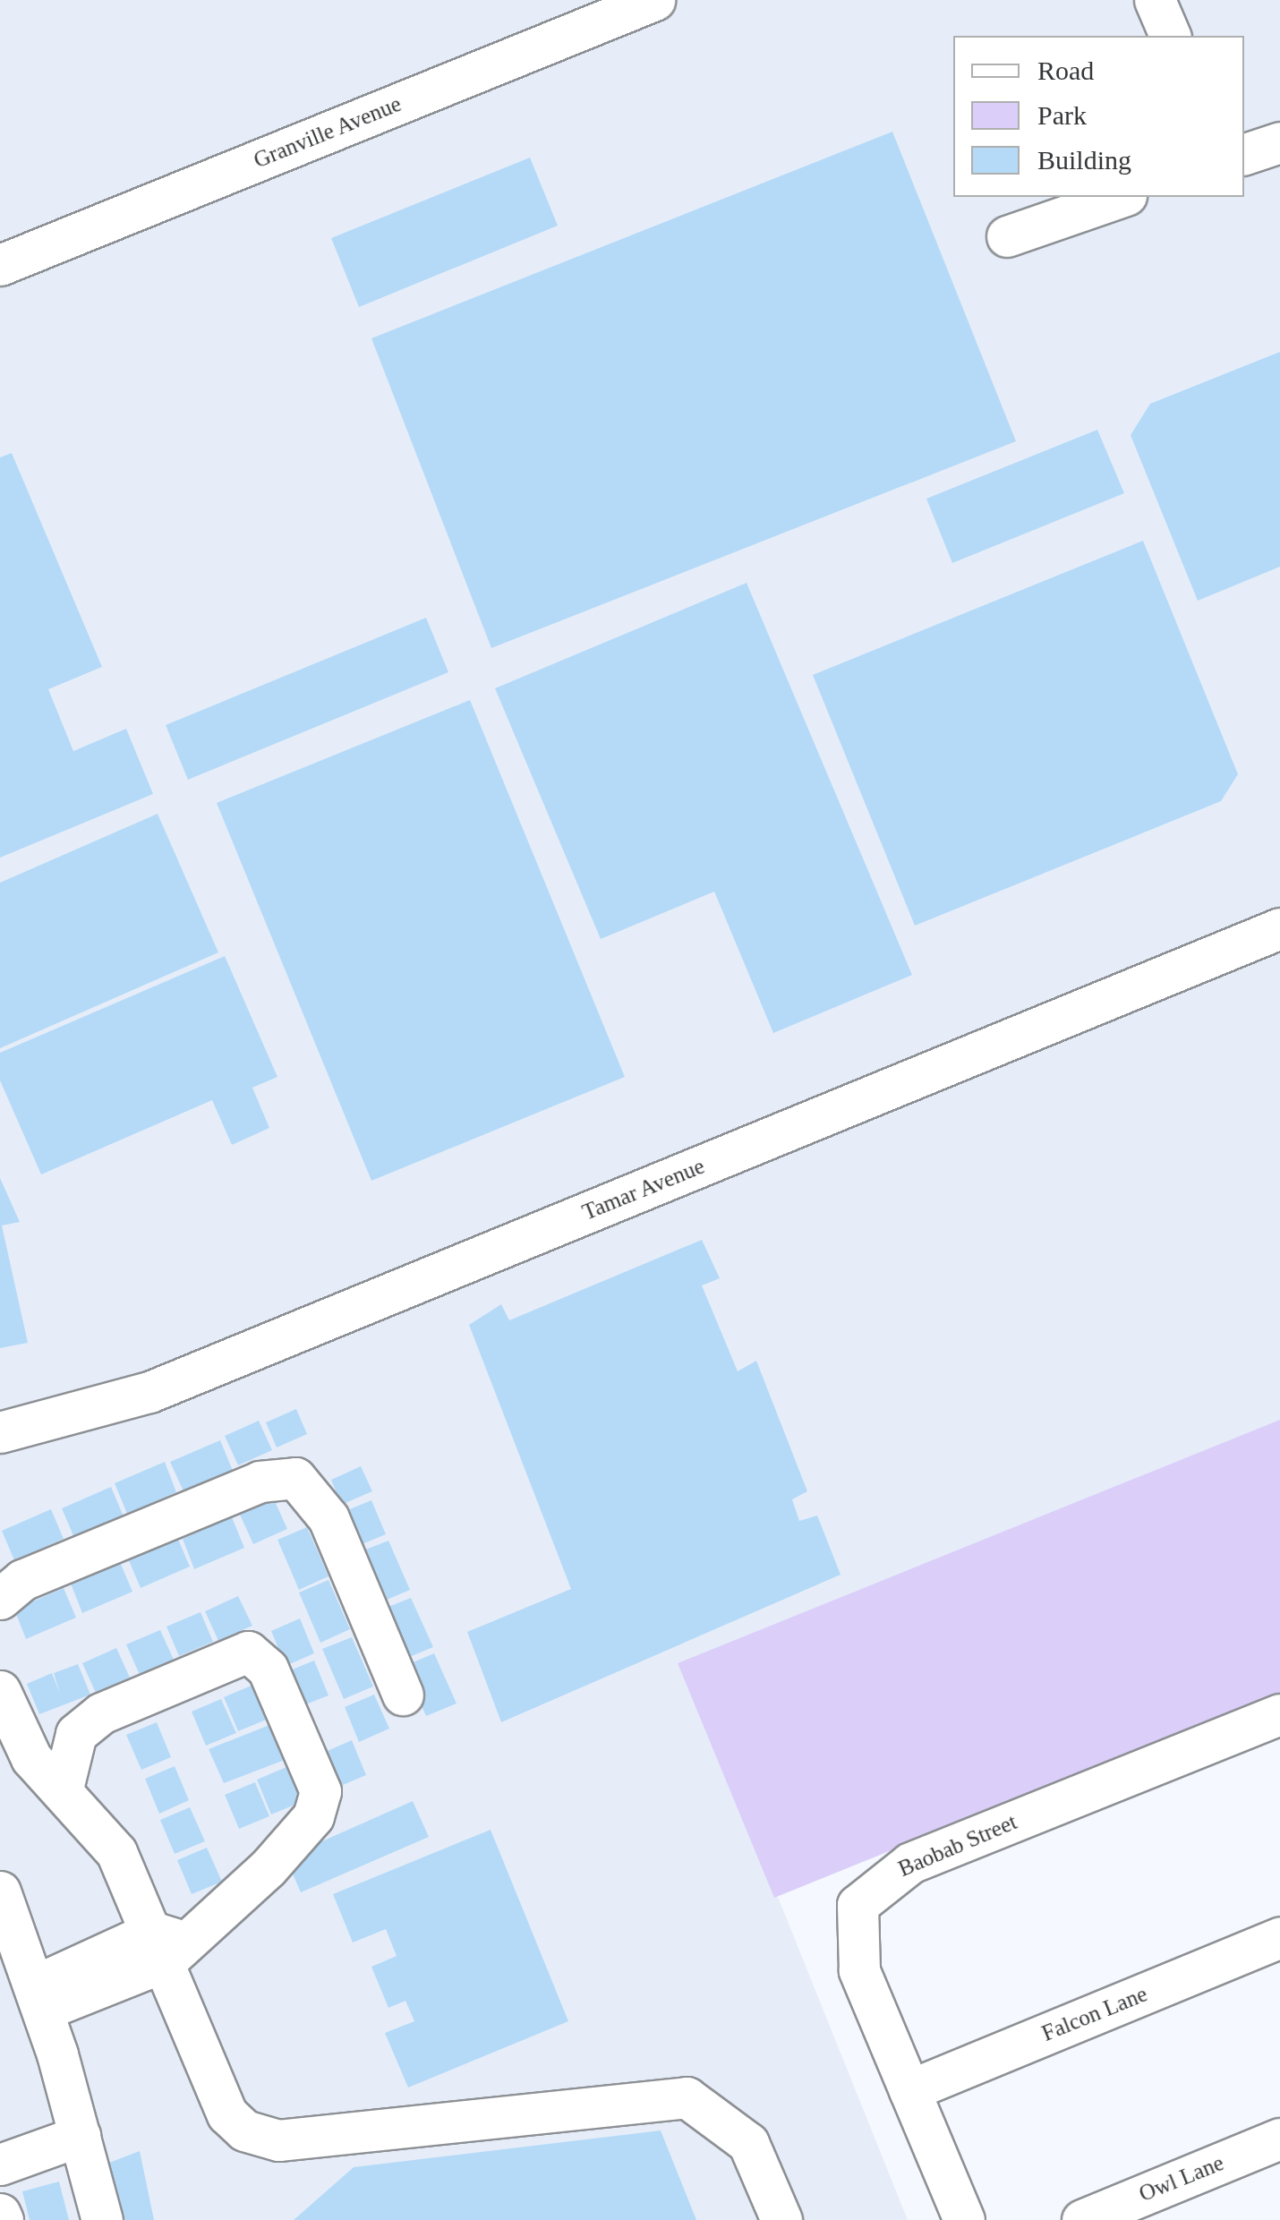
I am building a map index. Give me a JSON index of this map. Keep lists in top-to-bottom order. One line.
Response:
{"streets":{"street":["Granville Avenue","Tamar Avenue","Baobab Street","Falcon Lane","Owl Lane"]},"crossings":[["Baobab Street","Falcon Lane"]],"legend":["Road","Park","Building"]}
